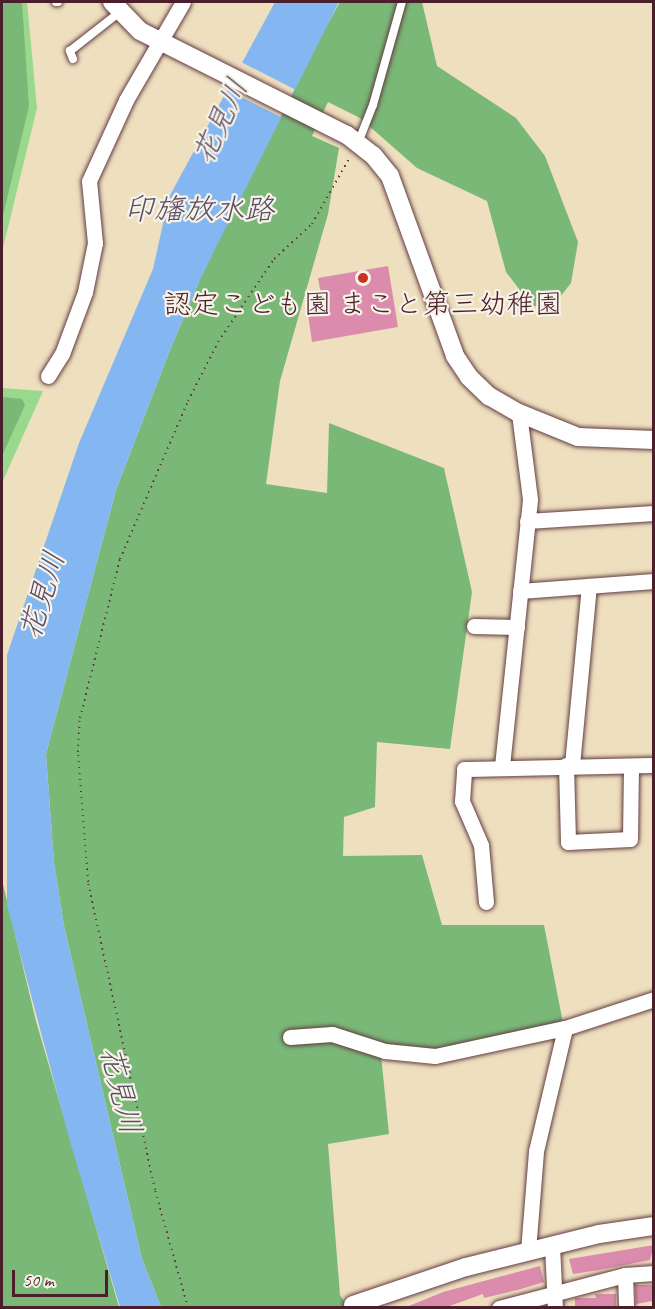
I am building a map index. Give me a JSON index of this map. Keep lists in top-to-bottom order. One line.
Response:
{"water":["花見川","印旛放水路"],"places":["認定こども園 まこと第三幼稚園"],"scale_bar":"50 m"}
